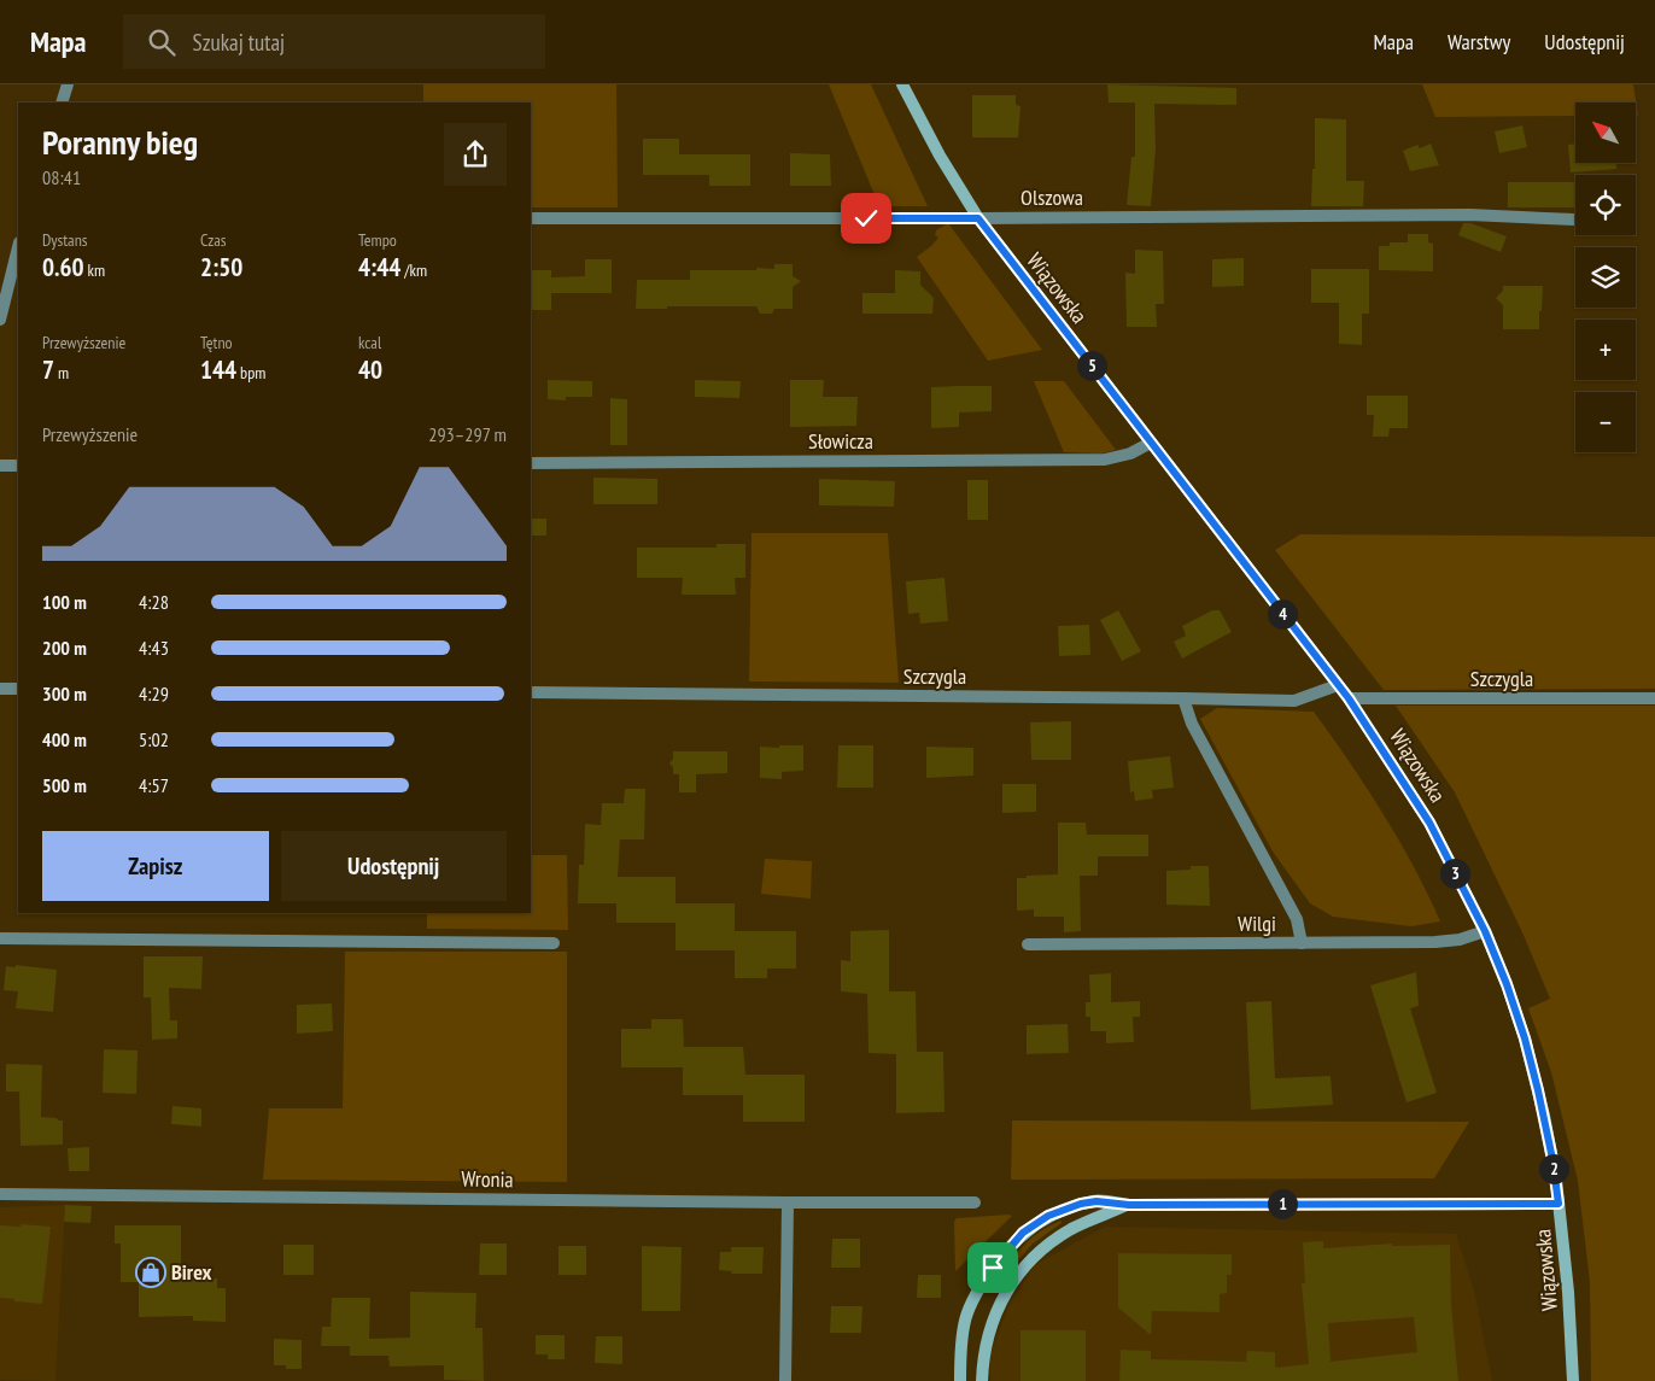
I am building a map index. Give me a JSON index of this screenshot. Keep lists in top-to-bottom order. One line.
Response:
{"streets":{"main road":["Wiązowska"],"street":["Olszowa","Słowicza","Szczygla","Wilgi","Wronia"]},"crossings":[["Olszowa","Wiązowska"],["Wiązowska","Słowicza"],["Wiązowska","Szczygla"],["Wiązowska","Wilgi"]],"places":{"shop":["Birex"]},"north":"top left","page":{"header":"Mapa","search":"Szukaj tutaj","nav":["Mapa","Warstwy","Udostępnij"],"map_buttons":["+","−"],"heading":["Poranny bieg","08:41"],"stats":[["Dystans","0.60 km"],["Czas","2:50"],["Tempo","4:44 /km"],["Przewyższenie","7 m"],["Tętno","144 bpm"],["kcal","40"]],"pins":["5","4","3","2","1"],"chart":["Przewyższenie","293–297 m"],"list":[{"name":"100 m","note":"4:28"},{"name":"200 m","note":"4:43"},{"name":"300 m","note":"4:29"},{"name":"400 m","note":"5:02"},{"name":"500 m","note":"4:57"}],"buttons":["Zapisz","Udostępnij"]}}
